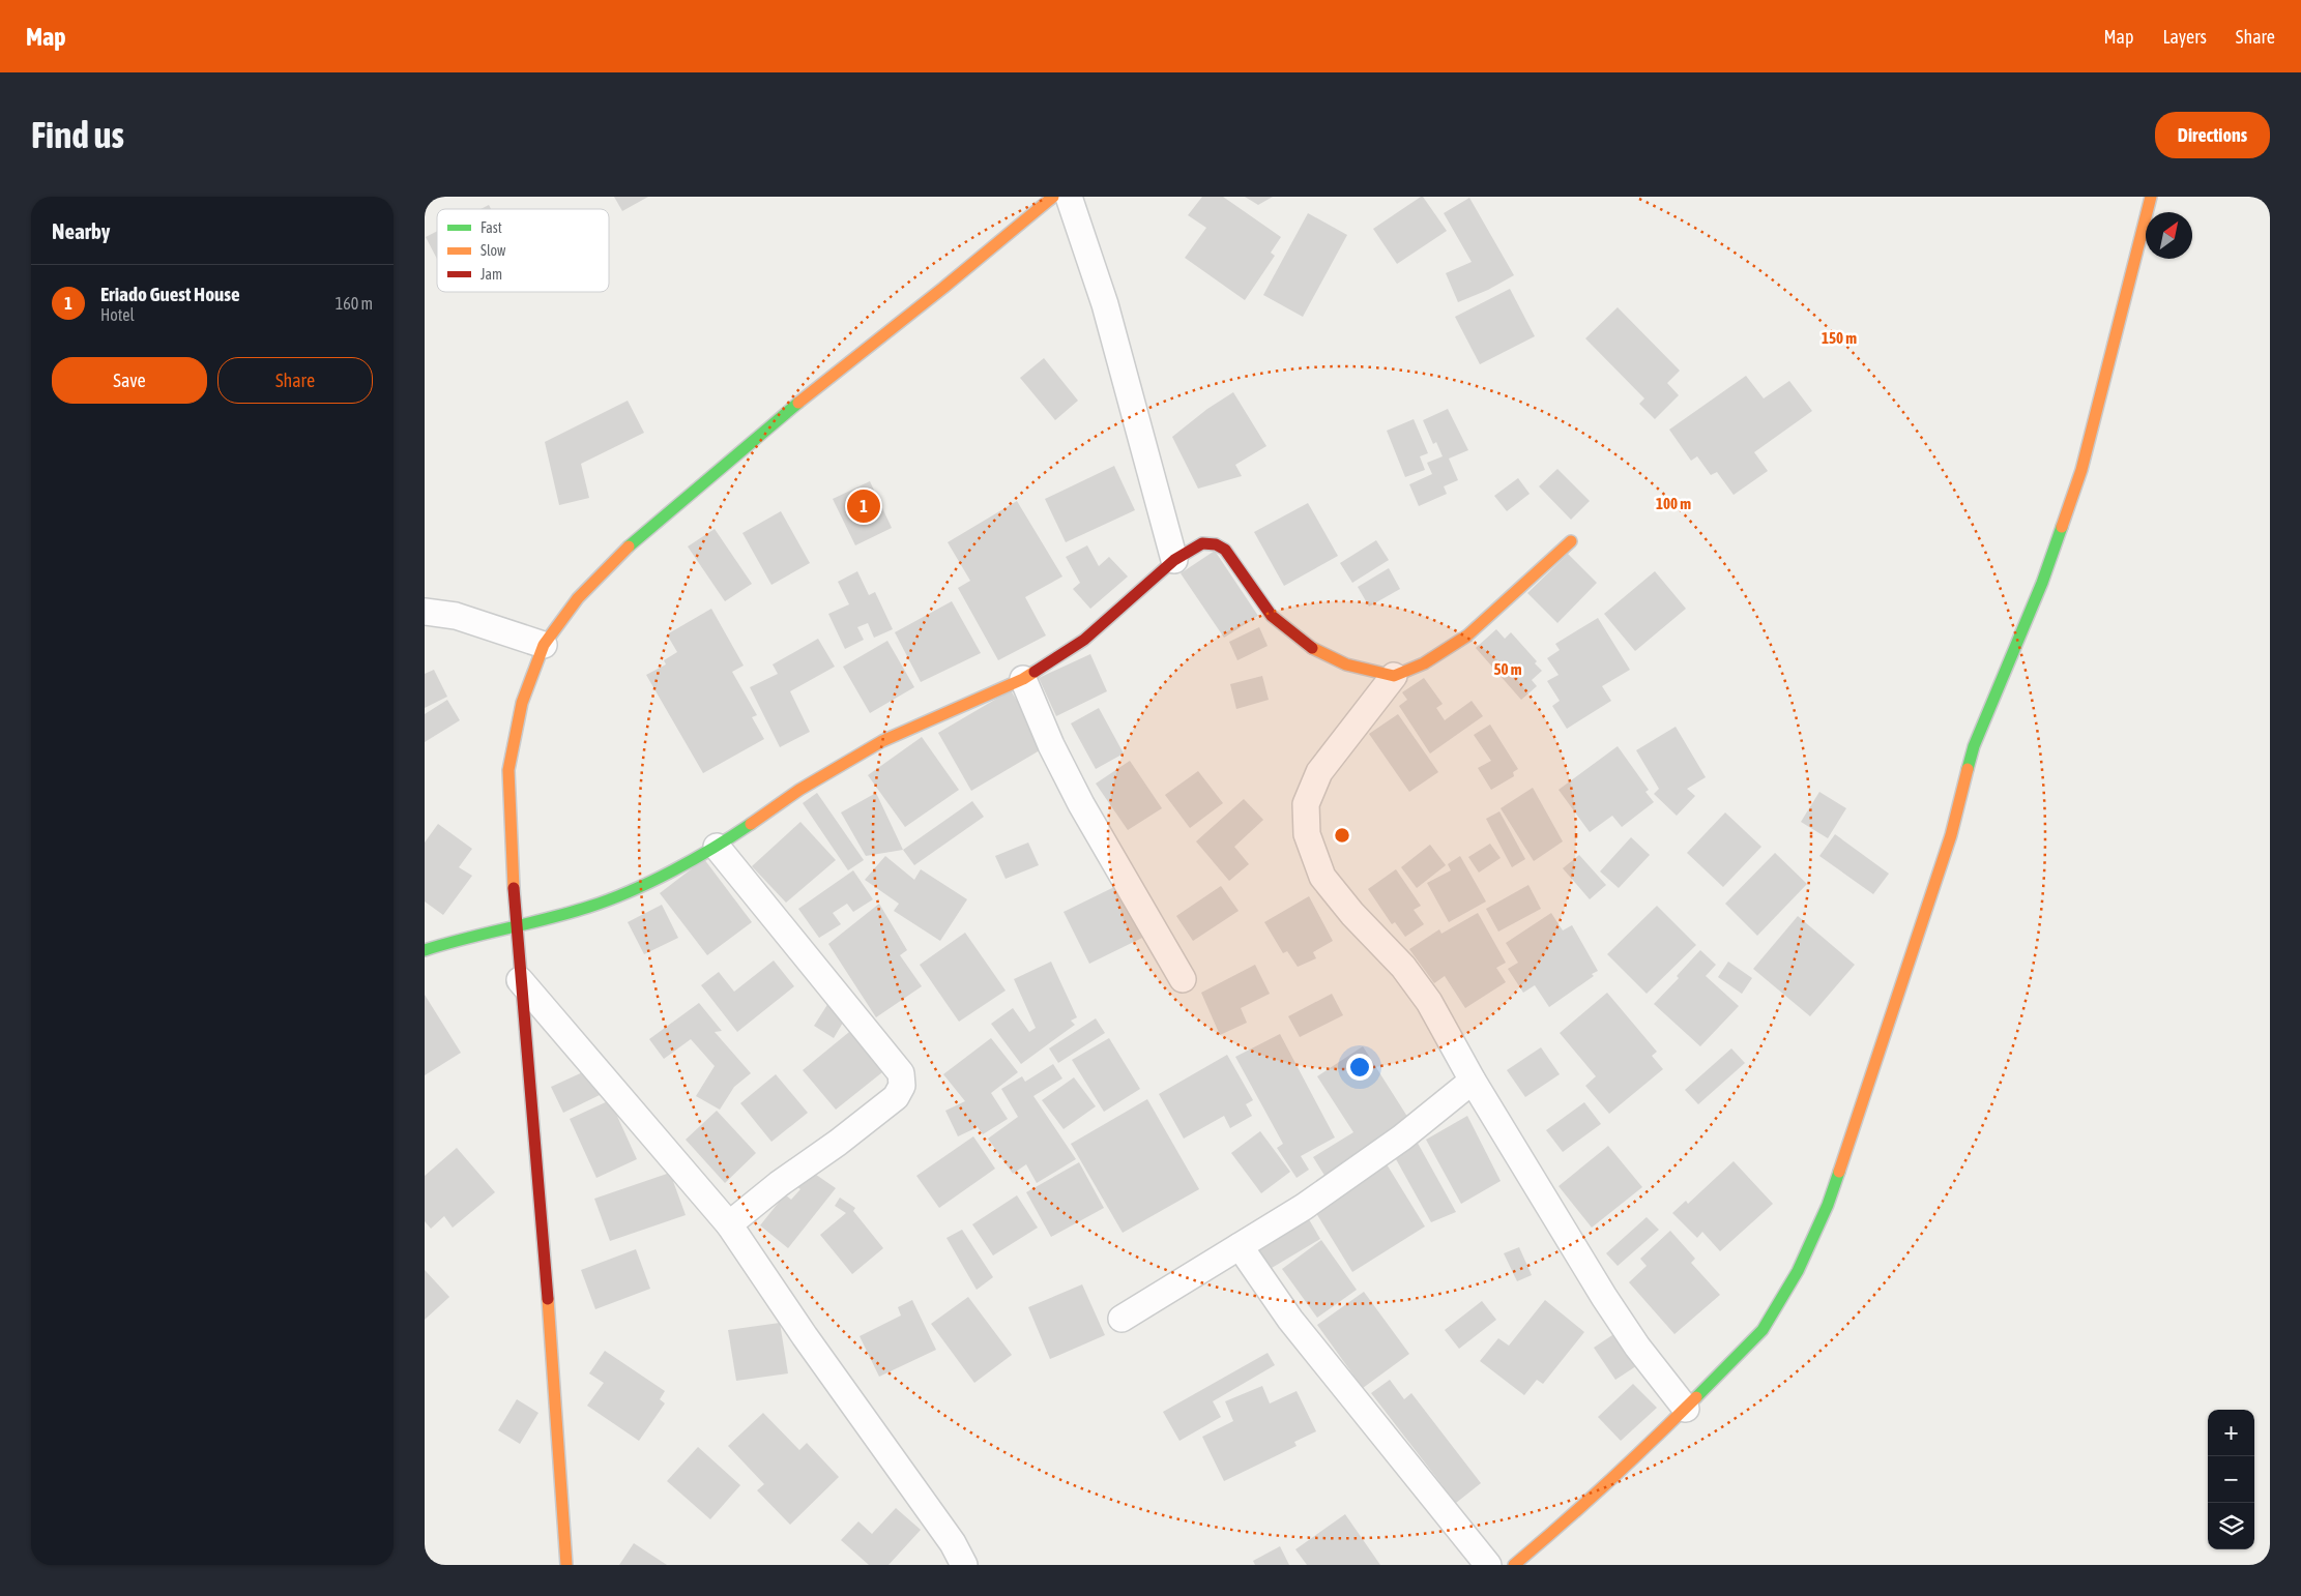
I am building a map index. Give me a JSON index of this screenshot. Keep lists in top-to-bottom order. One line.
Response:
{"legend":["Fast","Slow","Jam"],"north":"top right","page":{"header":"Map","nav":["Map","Layers","Share"],"buttons":["Directions",["Save","Share"]],"title":"Find us","heading":"Nearby","list":[{"mark":"1","name":"Eriado Guest House","note":"Hotel","value":"160 m"}],"pins":"1","map_buttons":["+","−"]},"rings":["150 m","100 m","50 m"]}
